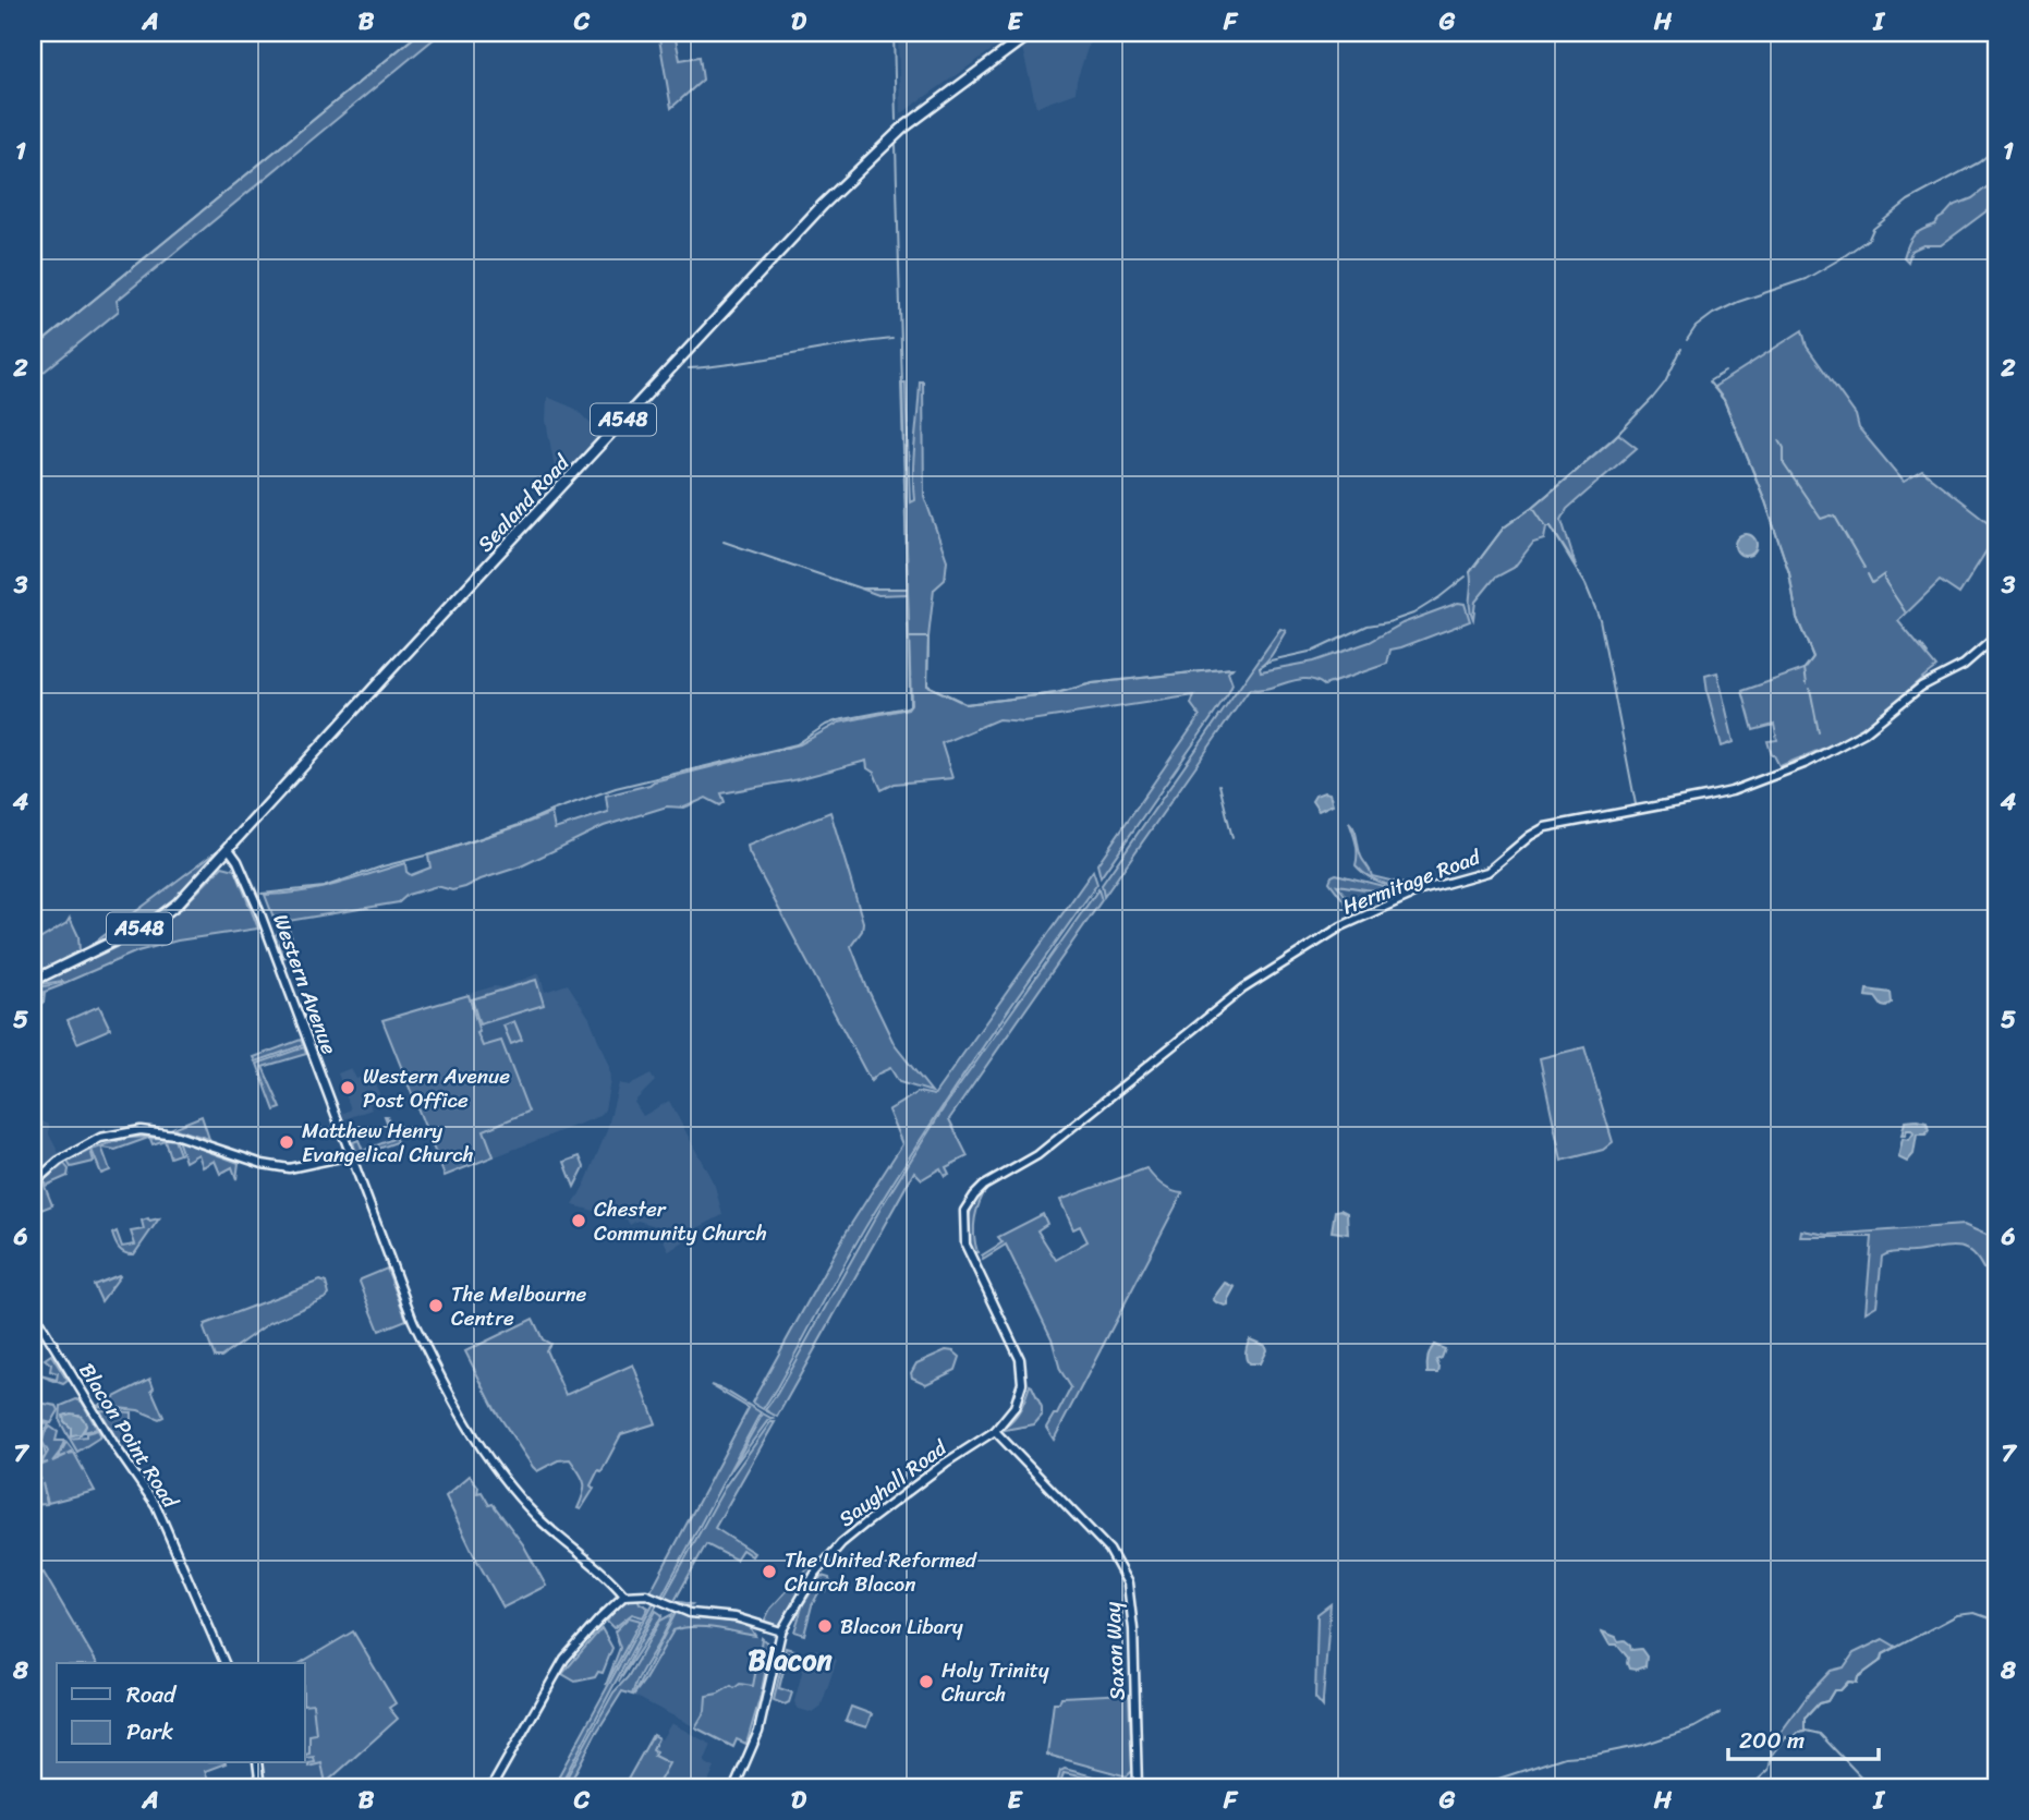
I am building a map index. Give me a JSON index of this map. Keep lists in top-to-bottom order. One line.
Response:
{"streets":{"main road":["A548","Sealand Road"],"street":["Hermitage Road","Western Avenue","Blacon Point Road","Saughall Road","Saxon Way"]},"crossings":[["Sealand Road","Western Avenue"],["Hermitage Road","Saughall Road"],["Saughall Road","Saxon Way"]],"districts":["Blacon"],"places":["Western Avenue Post Office","Matthew Henry Evangelical Church","Chester Community Church","The Melbourne Centre","The United Reformed Church Blacon","Blacon Libary","Holy Trinity Church"],"legend":["Road","Park"],"scale_bar":"200 m","grid":{"columns":["A","B","C","D","E","F","G","H","I"],"rows":["1","2","3","4","5","6","7","8"]}}
